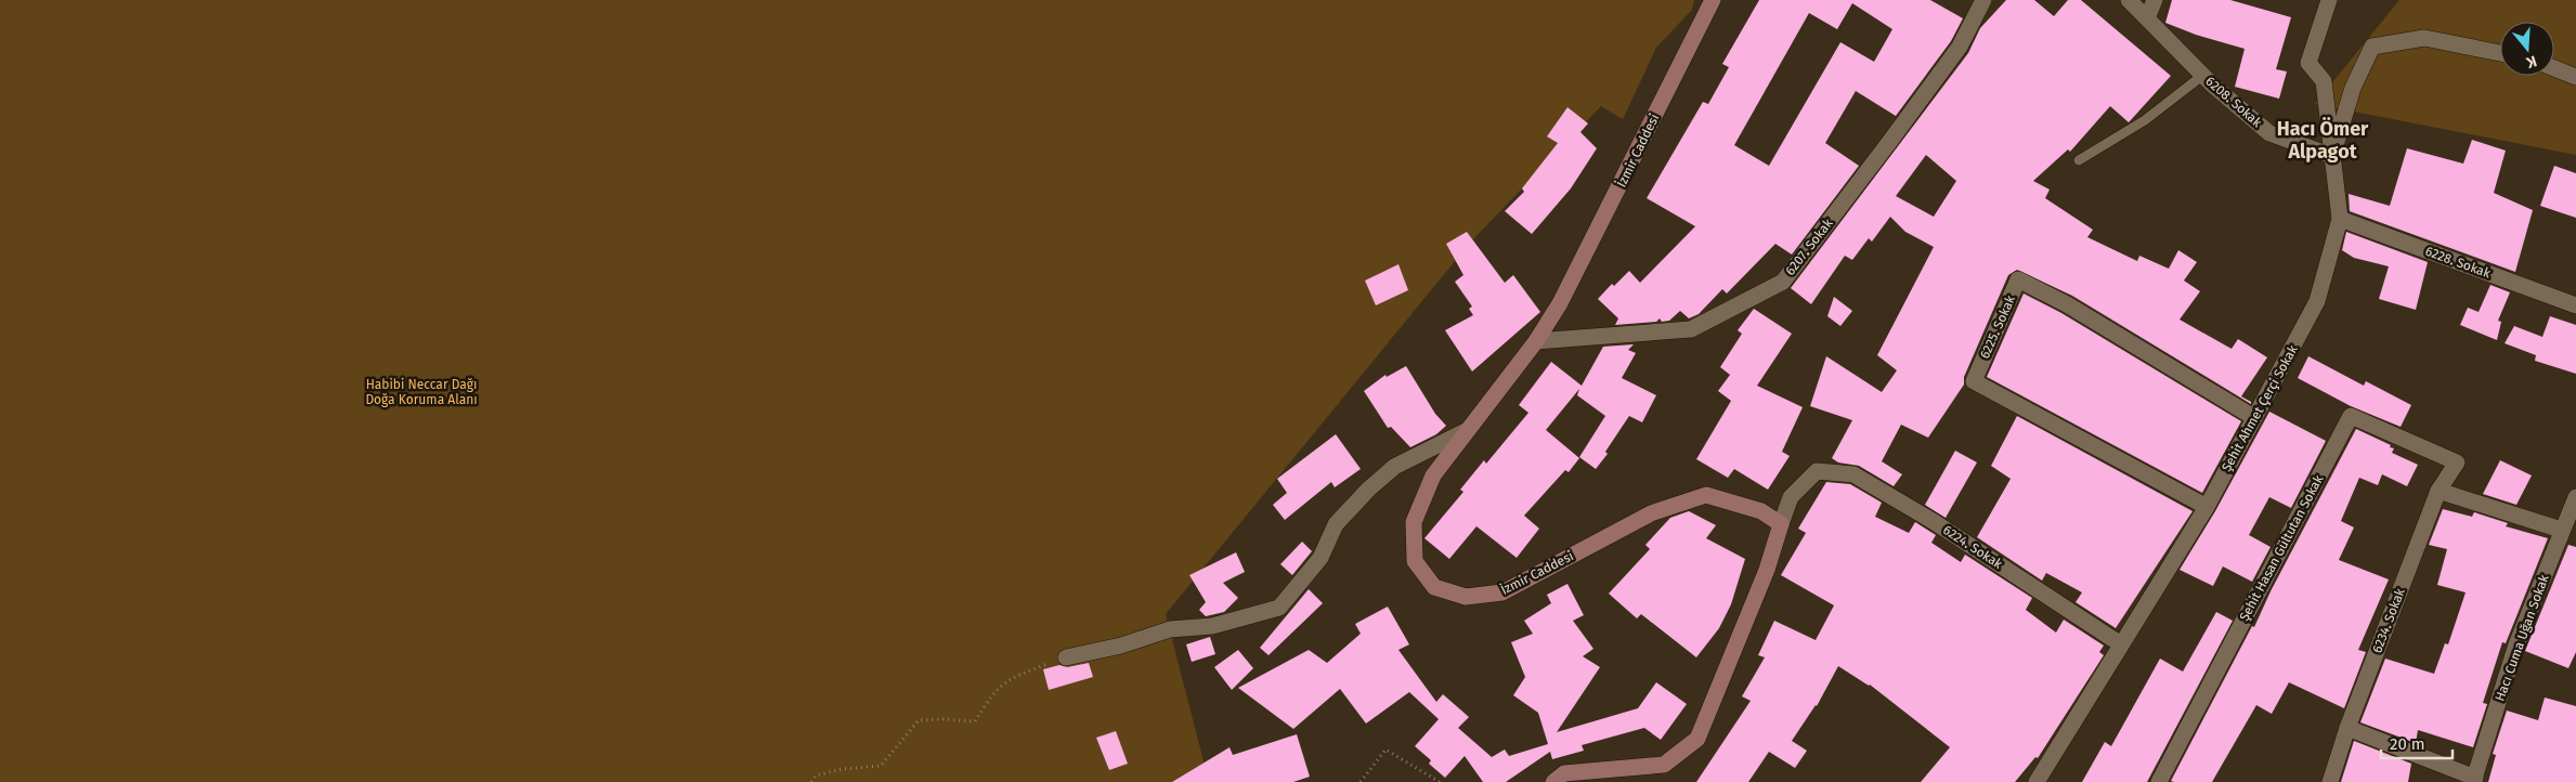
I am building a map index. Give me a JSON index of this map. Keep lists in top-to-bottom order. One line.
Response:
{"streets":{"street":["6208. Sokak","İzmir Caddesi","6207. Sokak","6228. Sokak","6225. Sokak","Şehit Ahmet Çerçi Sokak","6224. Sokak","Şehit Hasan Gültutan Sokak","6234. Sokak","Hacı Cuma Uğan Sokak"]},"crossings":[["6208. Sokak","Şehit Ahmet Çerçi Sokak"],["İzmir Caddesi","6207. Sokak"],["İzmir Caddesi","6224. Sokak"],["6228. Sokak","Şehit Ahmet Çerçi Sokak"],["6225. Sokak","Şehit Ahmet Çerçi Sokak"],["Şehit Ahmet Çerçi Sokak","6224. Sokak"],["Şehit Hasan Gültutan Sokak","6234. Sokak"]],"districts":["Hacı Ömer Alpagot"],"parks":["Habibi Neccar Dağı Doğa Koruma Alanı"],"scale_bar":"20 m","north":"bottom"}
